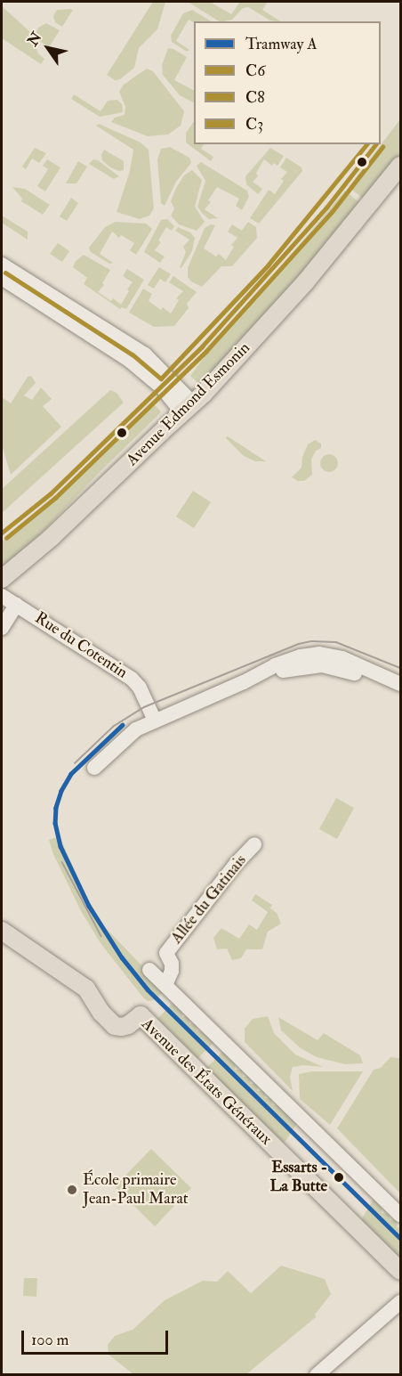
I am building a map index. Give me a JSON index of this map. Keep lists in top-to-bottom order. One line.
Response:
{"streets":{"main road":["Avenue Edmond Esmonin","Avenue des États Généraux"],"street":["Rue du Cotentin","Allée du Gatinais"]},"places":["Essarts - La Butte","École primaire Jean-Paul Marat"],"lines":["transit line C6","transit line C3","transit line C8","tram line A"],"legend":["Tramway A","C6","C8","C3"],"scale_bar":"100 m","north":"top left"}
